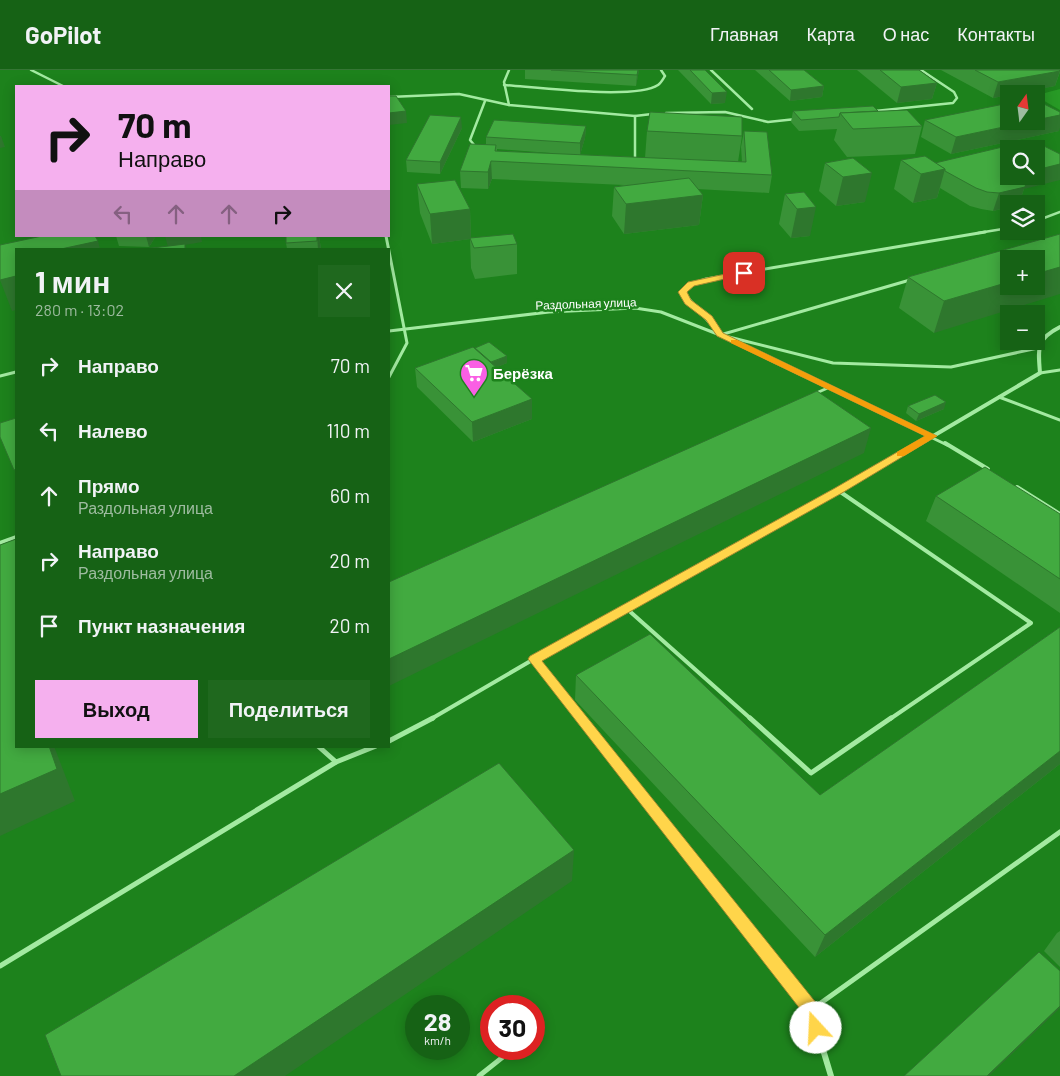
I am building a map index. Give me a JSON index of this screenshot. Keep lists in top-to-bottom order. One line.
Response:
{"streets":{"lane":["Раздольная улица"]},"places":{"supermarket":["Берёзка"]},"north":"top","page":{"header":"GoPilot","nav":["Главная","Карта","О нас","Контакты"],"map_buttons":["+","−"],"turn":["70 m","Направо"],"heading":["1 мин","280 m · 13:02"],"list":[{"name":"Направо","value":"70 m"},{"name":"Налево","value":"110 m"},{"name":"Прямо","note":"Раздольная улица","value":"60 m"},{"name":"Направо","note":"Раздольная улица","value":"20 m"},{"name":"Пункт назначения","value":"20 m"}],"buttons":["Выход","Поделиться"],"speed":"28 km/h","limit":"30"}}
